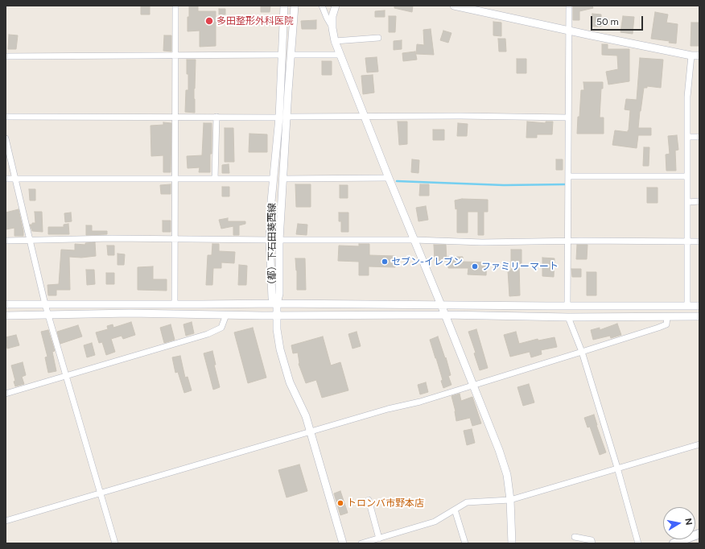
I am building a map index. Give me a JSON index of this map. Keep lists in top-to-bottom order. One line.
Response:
{"streets":{"street":["（都）下石田葵西線"]},"places":["多田整形外科医院","セブン-イレブン","ファミリーマート","トロンバ市野本店"],"scale_bar":"50 m","north":"right"}
